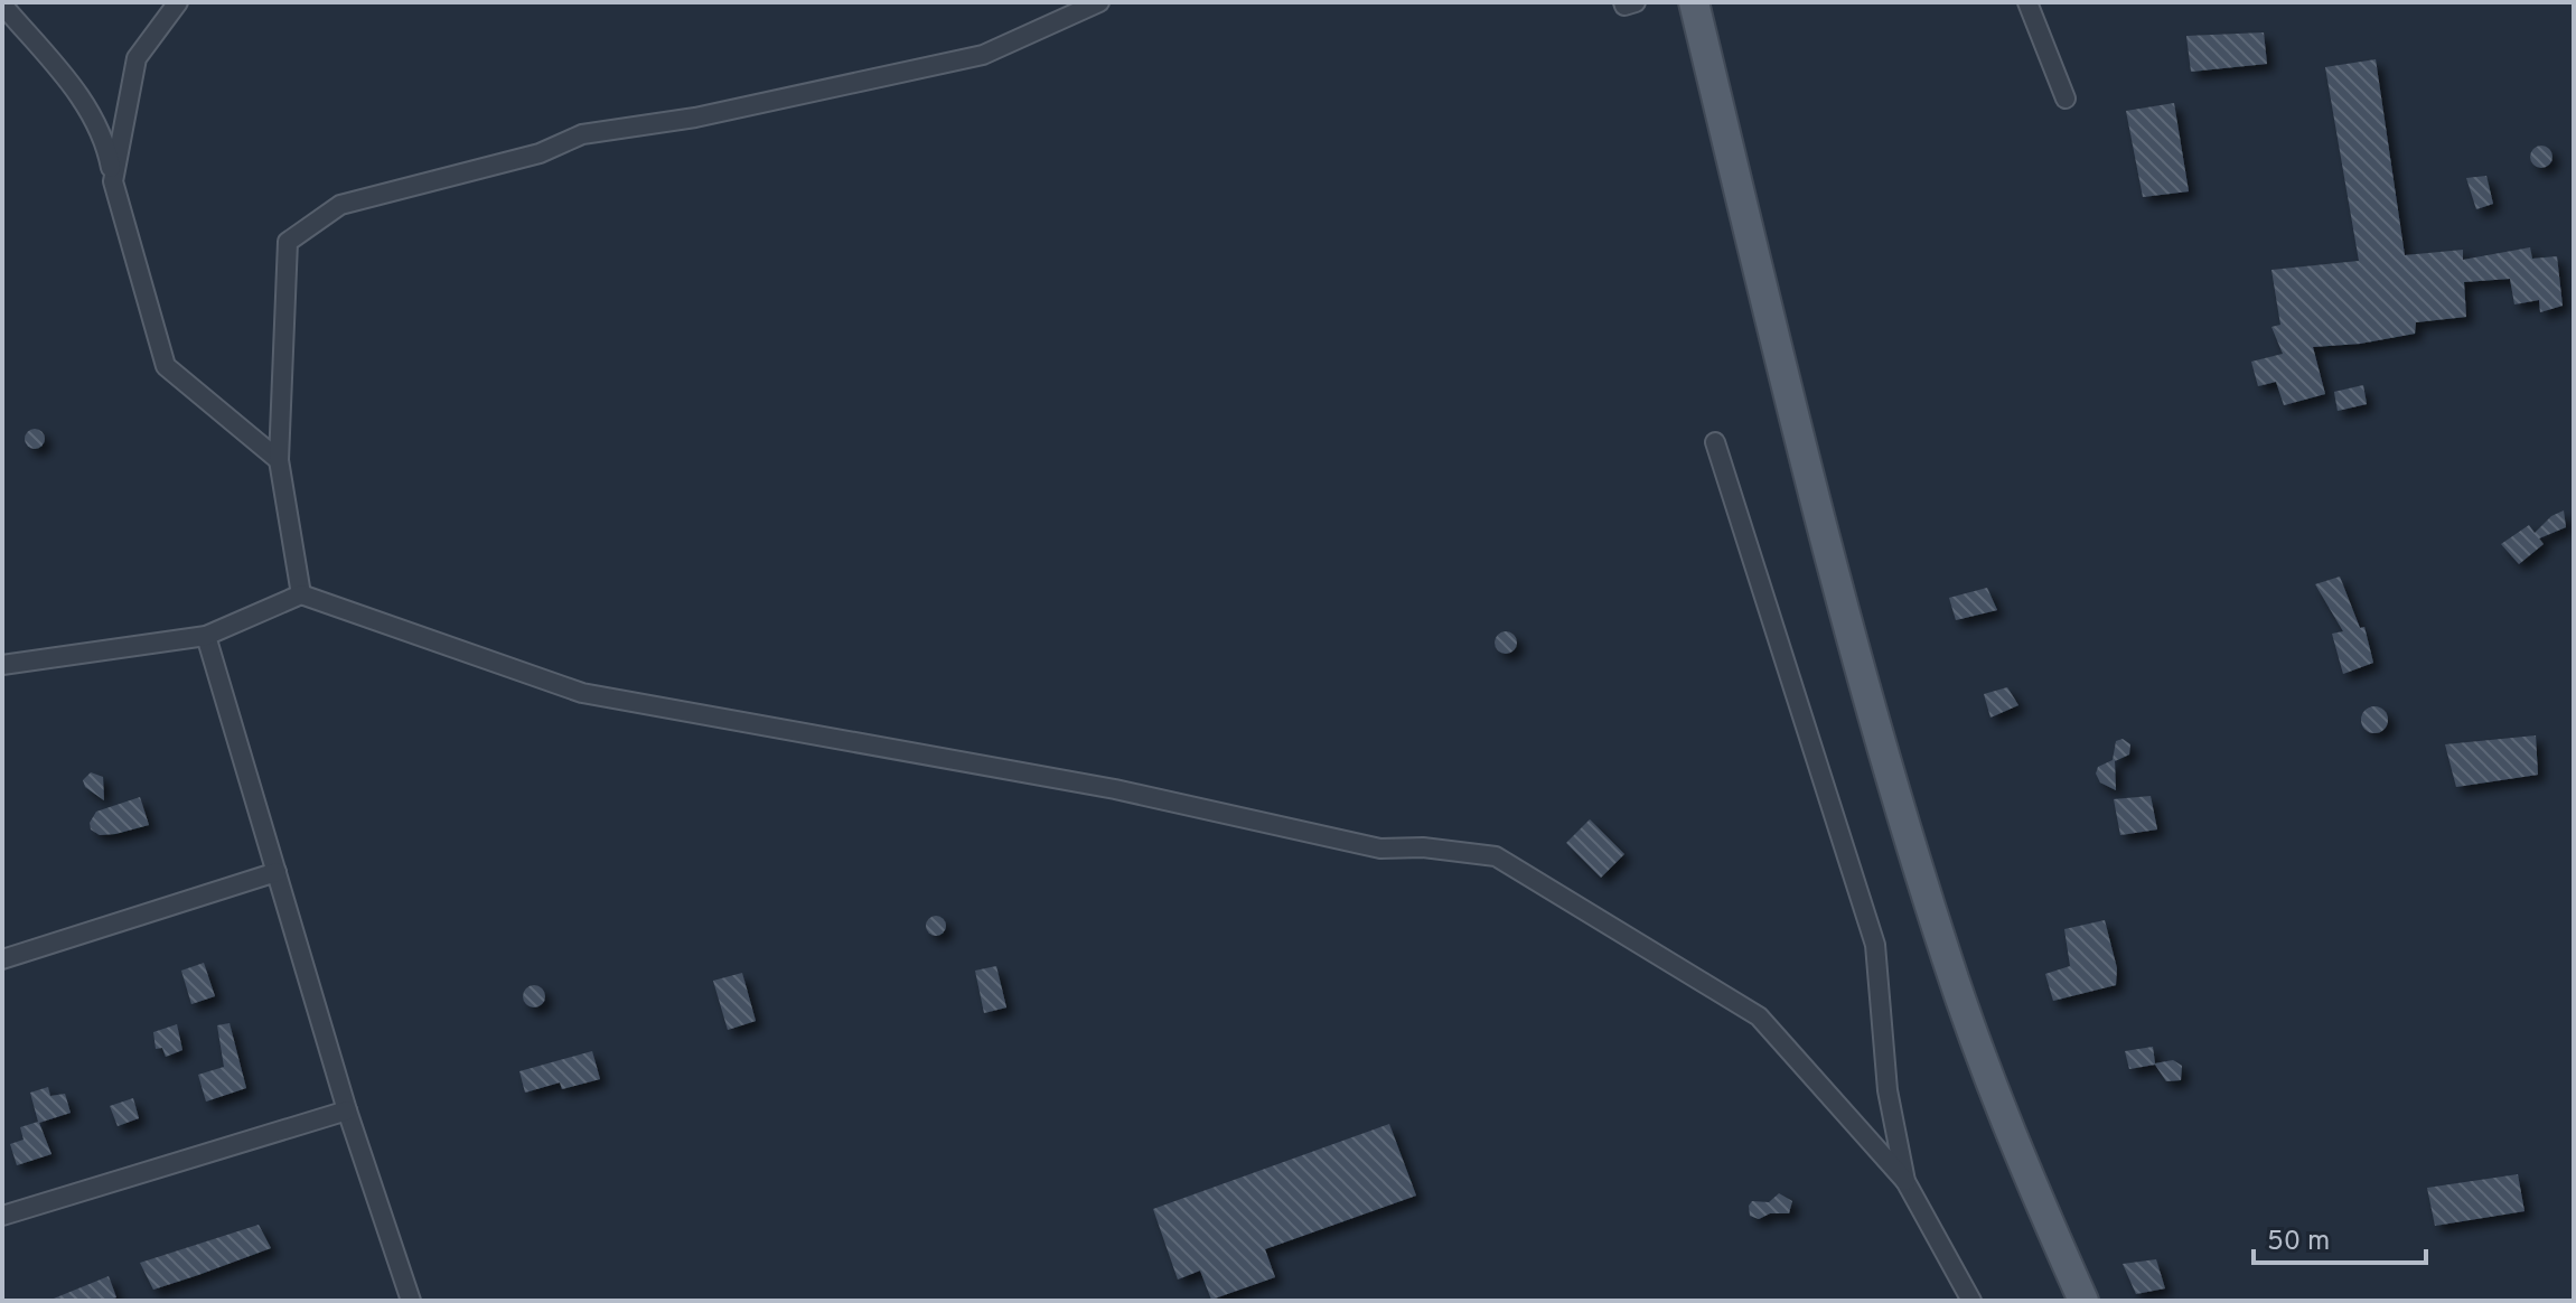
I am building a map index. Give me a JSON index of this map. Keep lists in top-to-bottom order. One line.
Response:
{"scale_bar":"50 m"}
